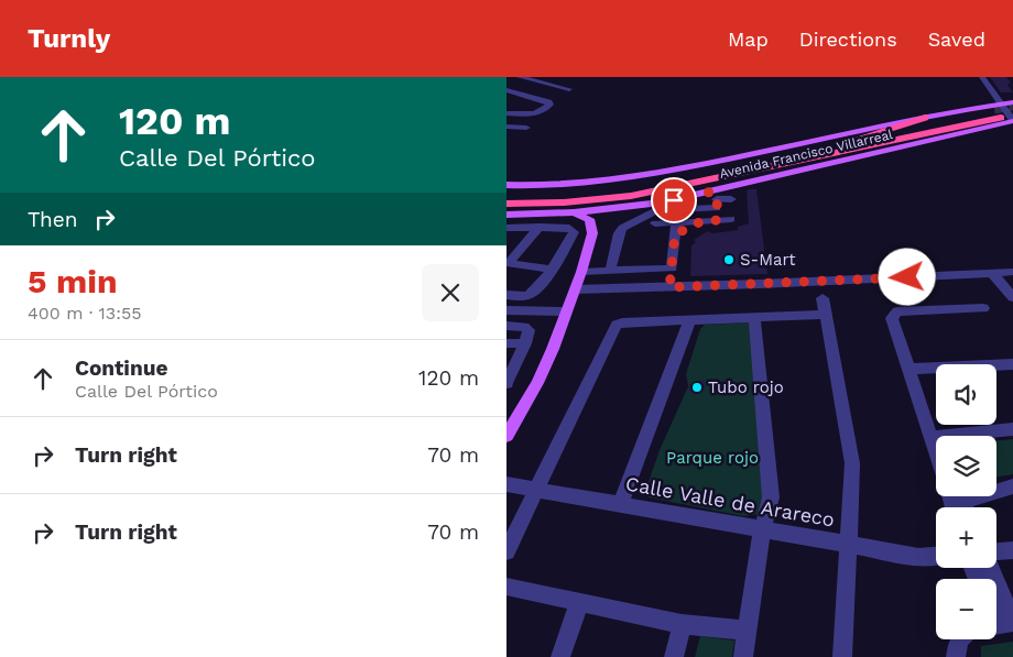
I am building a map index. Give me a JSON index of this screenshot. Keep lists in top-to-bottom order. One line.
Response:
{"streets":{"highway":["Avenida Francisco Villarreal"],"street":["Calle Valle de Arareco"]},"parks":["Parque rojo"],"places":["S-Mart","Tubo rojo"],"page":{"header":"Turnly","nav":["Map","Directions","Saved"],"turn":["120 m","Calle Del Pórtico"],"then":"Then","heading":["5 min","400 m · 13:55"],"list":[{"name":"Continue","note":"Calle Del Pórtico","value":"120 m"},{"name":"Turn right","value":"70 m"},{"name":"Turn right","value":"70 m"}],"map_buttons":["+","−"]}}
